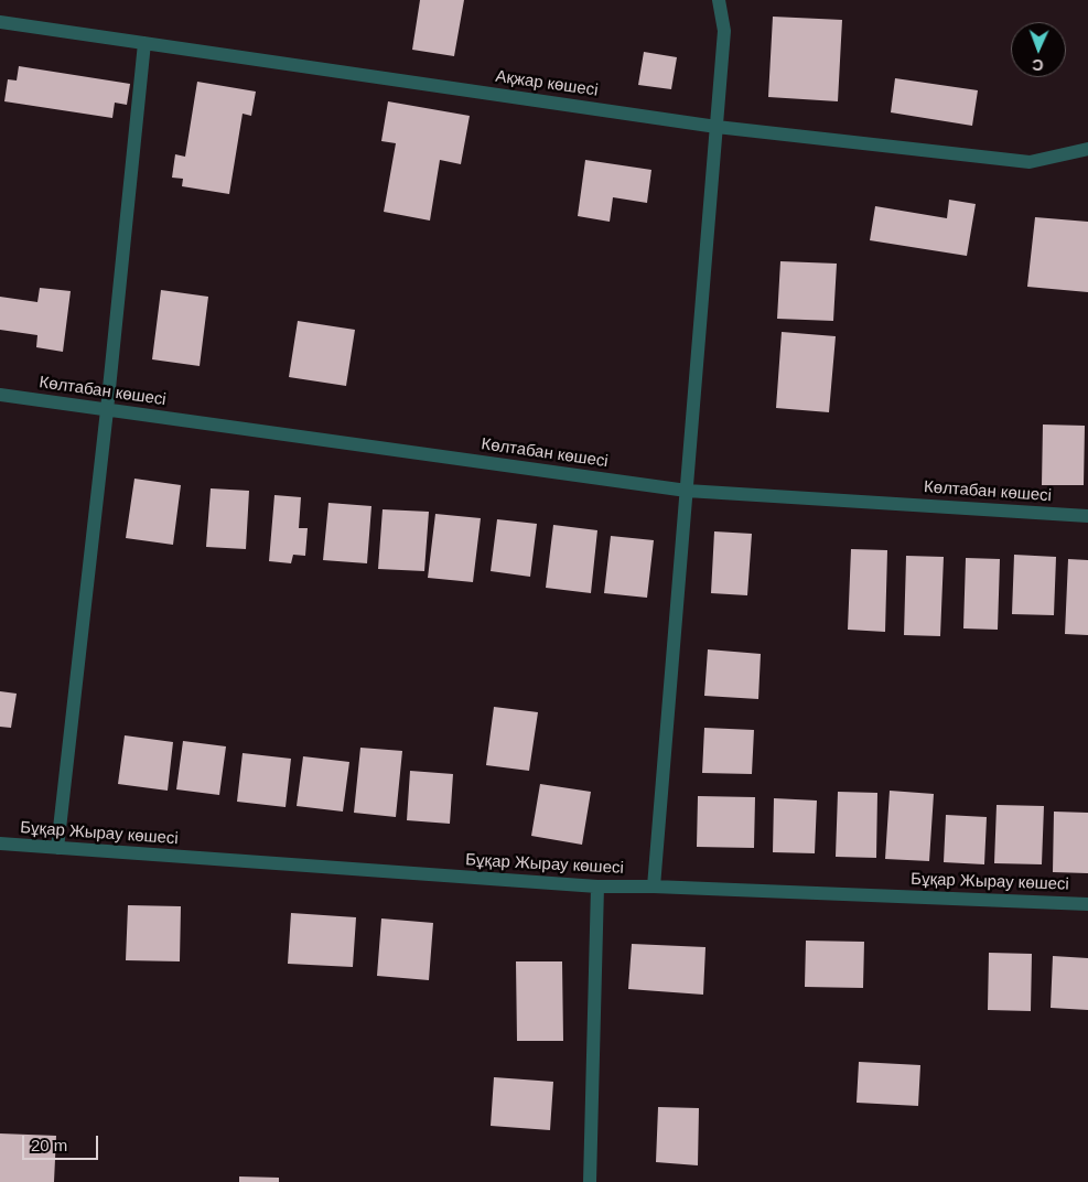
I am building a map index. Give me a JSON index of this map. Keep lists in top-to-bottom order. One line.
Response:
{"streets":{"street":["Ақжар көшесі","Көлтабан көшесі","Бұқар Жырау көшесі"]},"scale_bar":"20 m","north":"bottom"}
